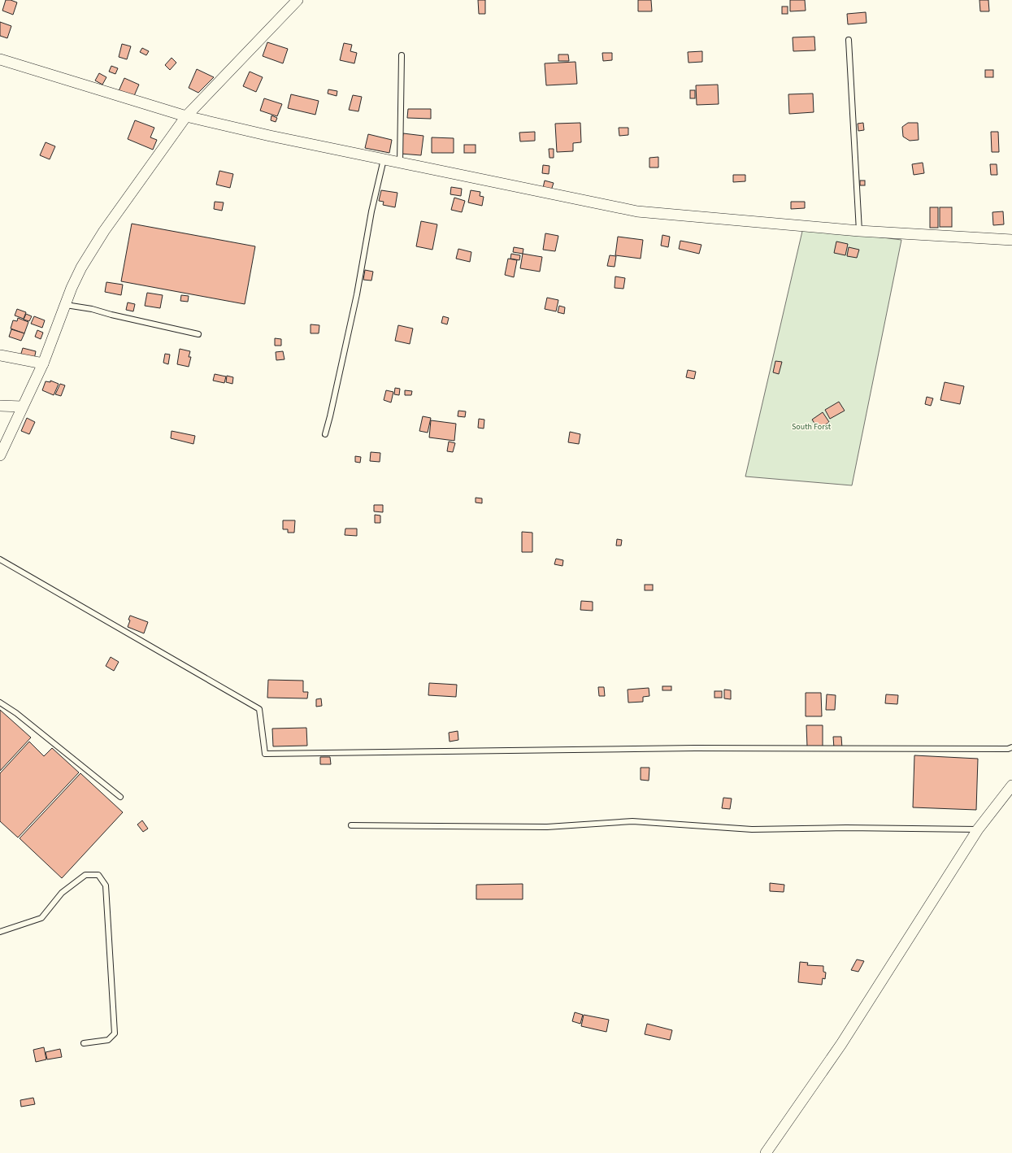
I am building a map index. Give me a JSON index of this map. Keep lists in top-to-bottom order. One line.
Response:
{"parks":["South Forst"]}
